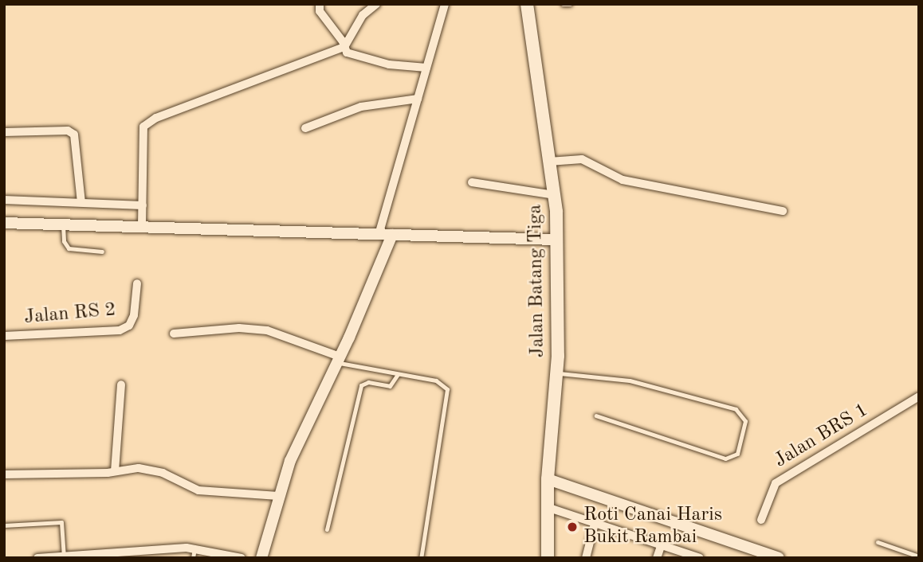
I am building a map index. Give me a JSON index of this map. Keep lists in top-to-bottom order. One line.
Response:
{"streets":{"main road":["Jalan Batang Tiga"],"street":["Jalan RS 2","Jalan BRS 1"]},"places":["Roti Canai Haris Bukit Rambai"]}
